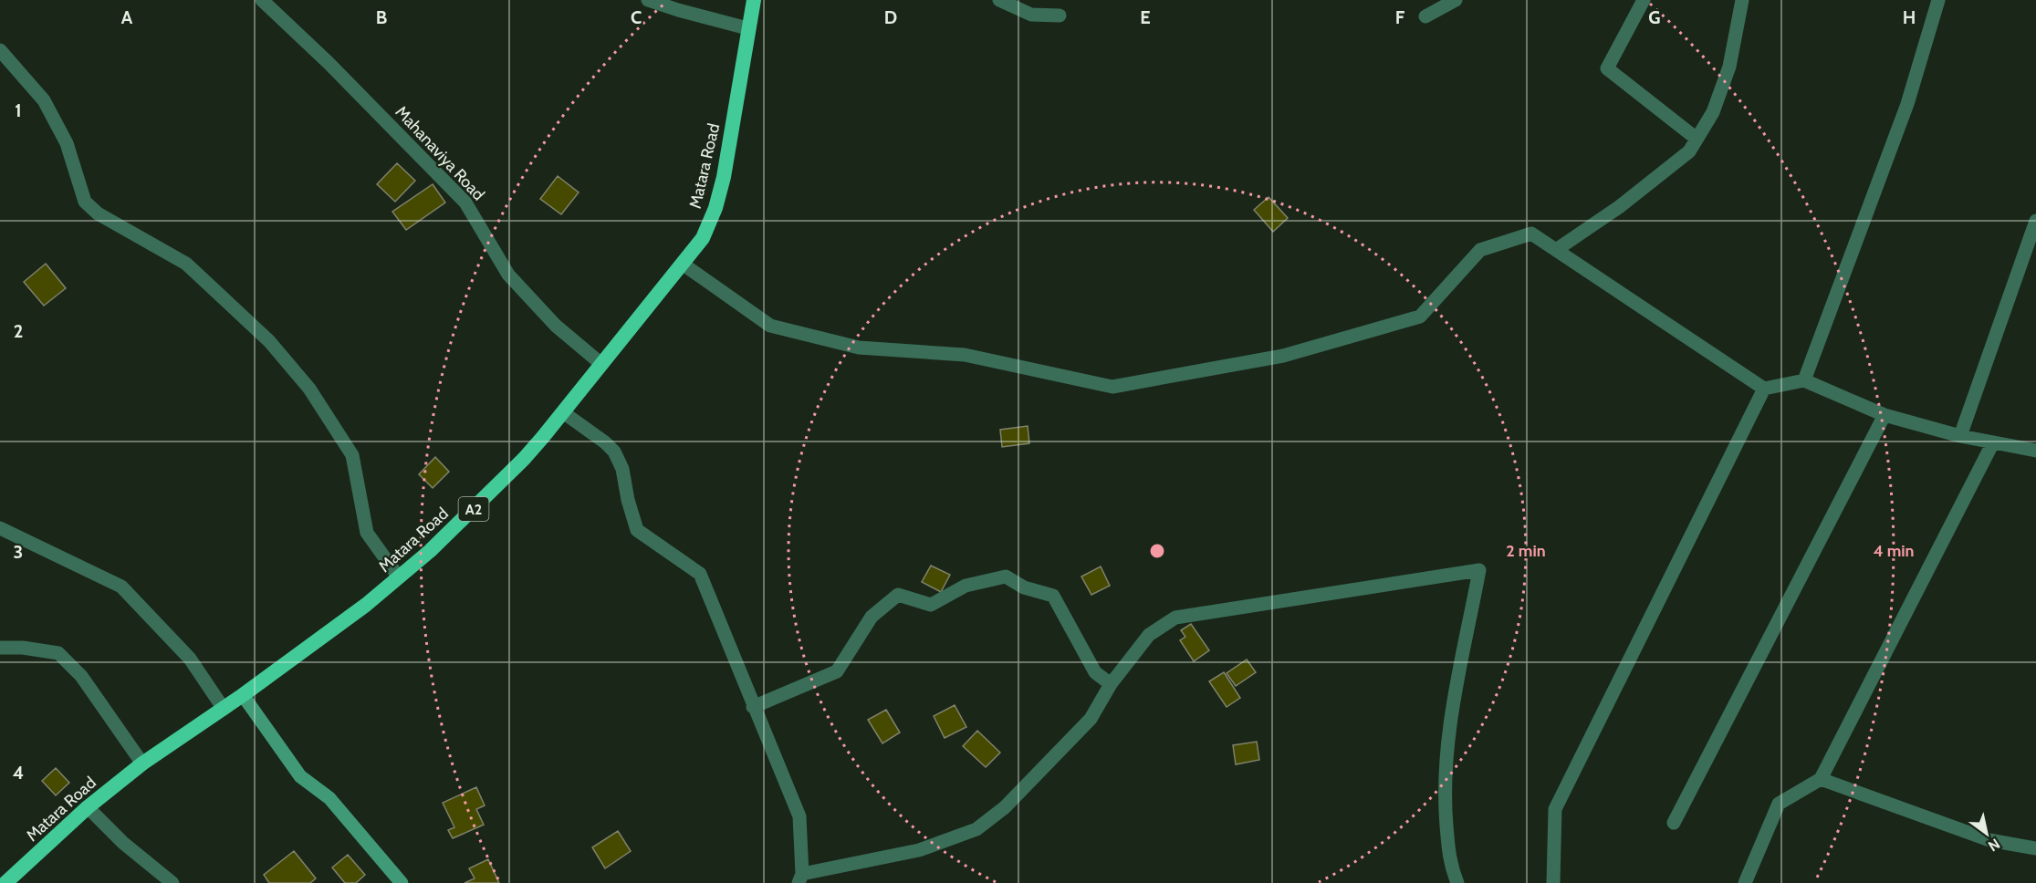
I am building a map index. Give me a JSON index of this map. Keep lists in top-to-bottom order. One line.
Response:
{"streets":{"highway":["Matara Road","A2"],"street":["Mahanaviya Road"]},"crossings":[["Mahanaviya Road","Matara Road"]],"north":"bottom right","grid":{"columns":["A","B","C","D","E","F","G","H"],"rows":["1","2","3","4"]},"rings":["2 min","4 min"]}
